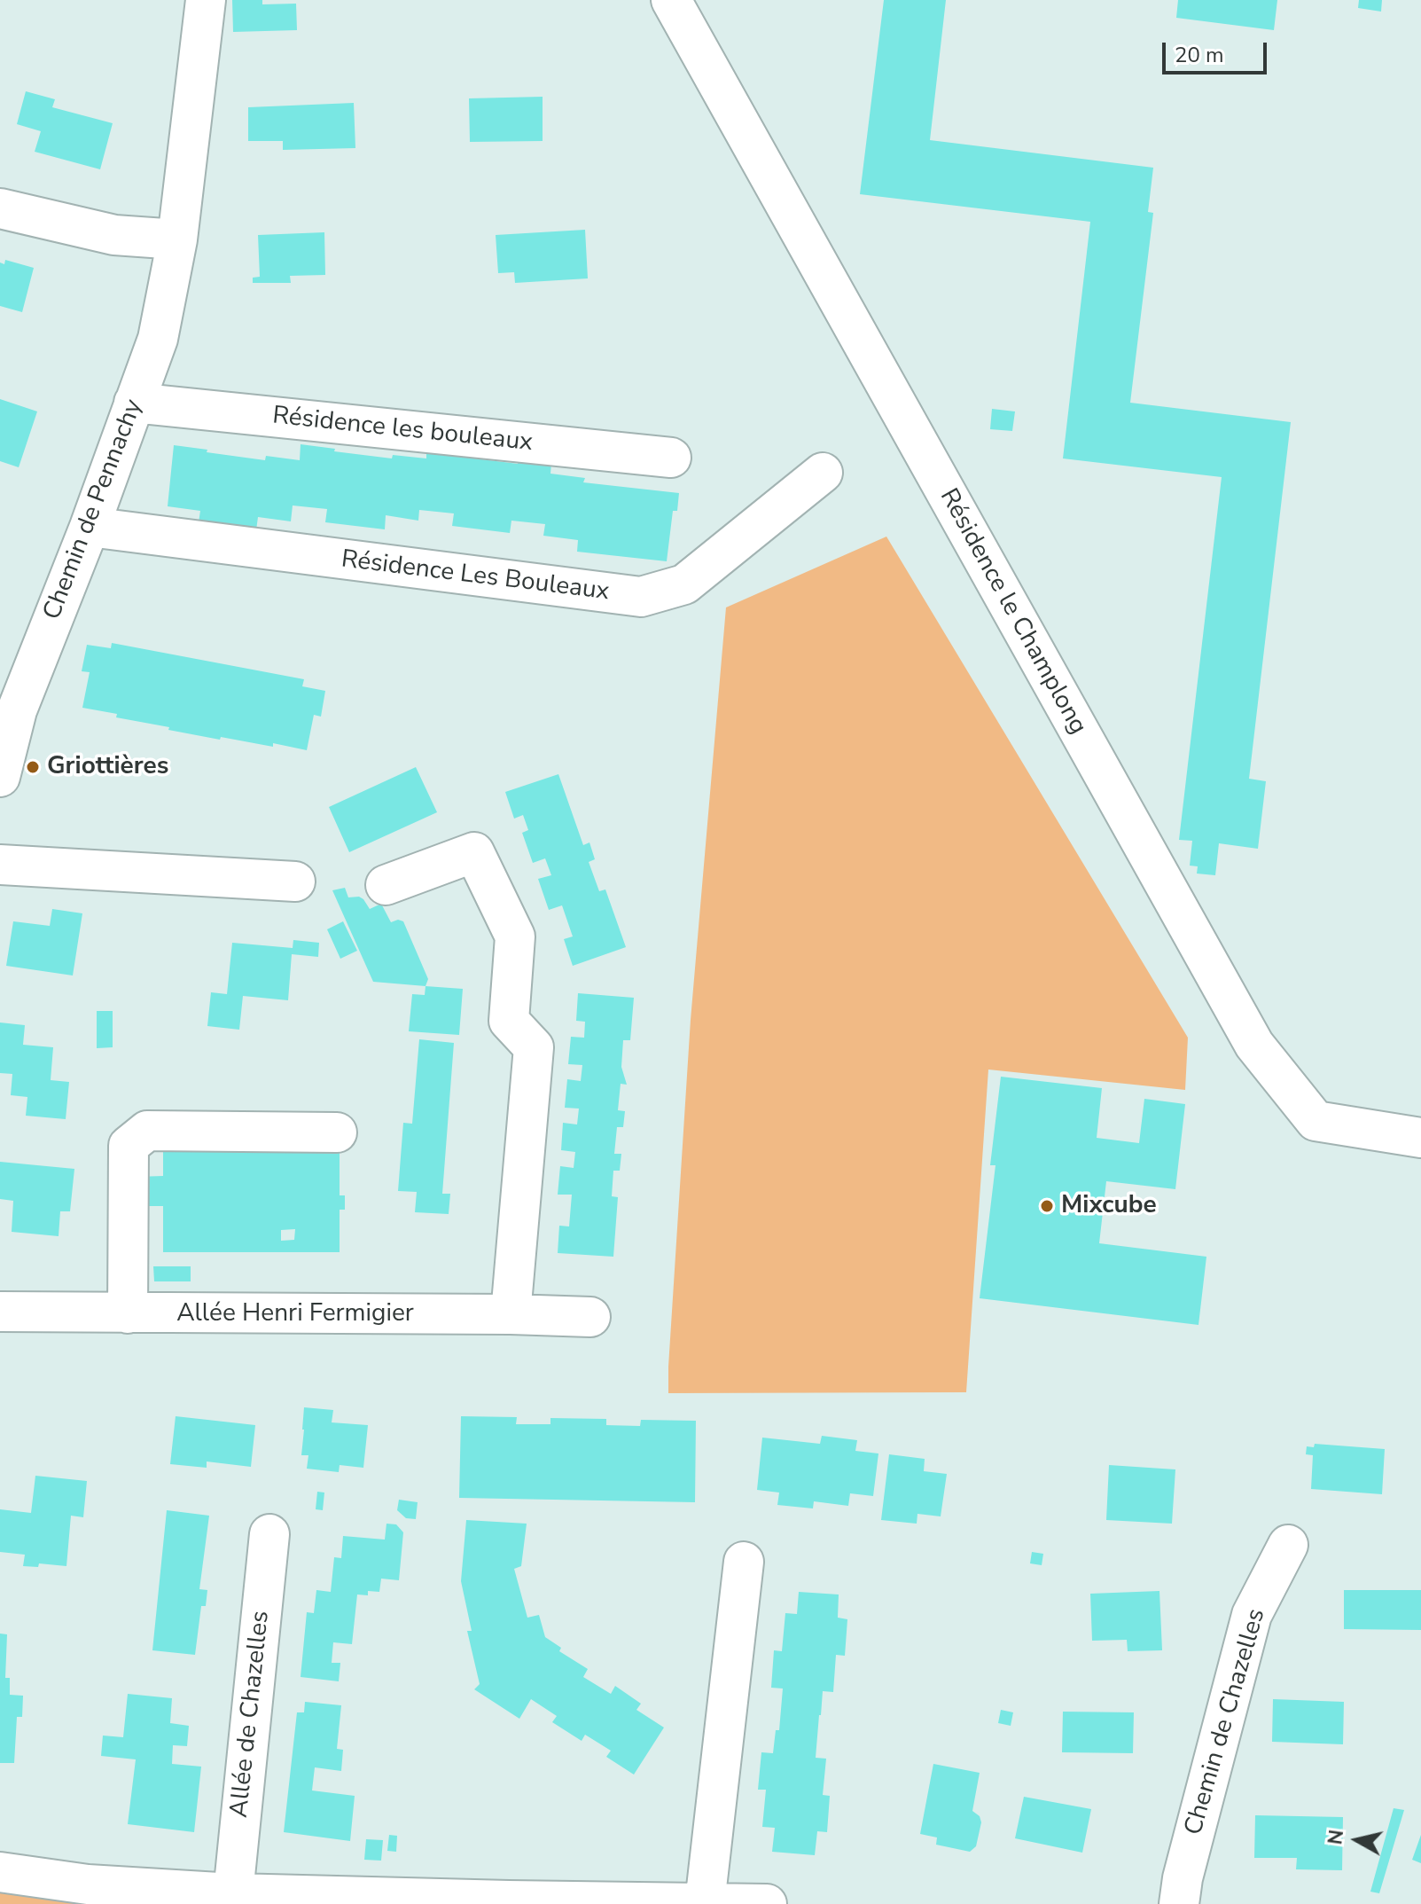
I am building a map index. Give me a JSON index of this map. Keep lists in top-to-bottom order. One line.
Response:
{"streets":{"street":["Résidence les bouleaux","Chemin de Pennachy","Résidence Les Bouleaux","Résidence le Champlong","Allée Henri Fermigier","Allée de Chazelles","Chemin de Chazelles"]},"crossings":[["Résidence les bouleaux","Chemin de Pennachy"],["Chemin de Pennachy","Résidence Les Bouleaux"]],"places":["Griottières","Mixcube"],"scale_bar":"20 m","north":"left"}
